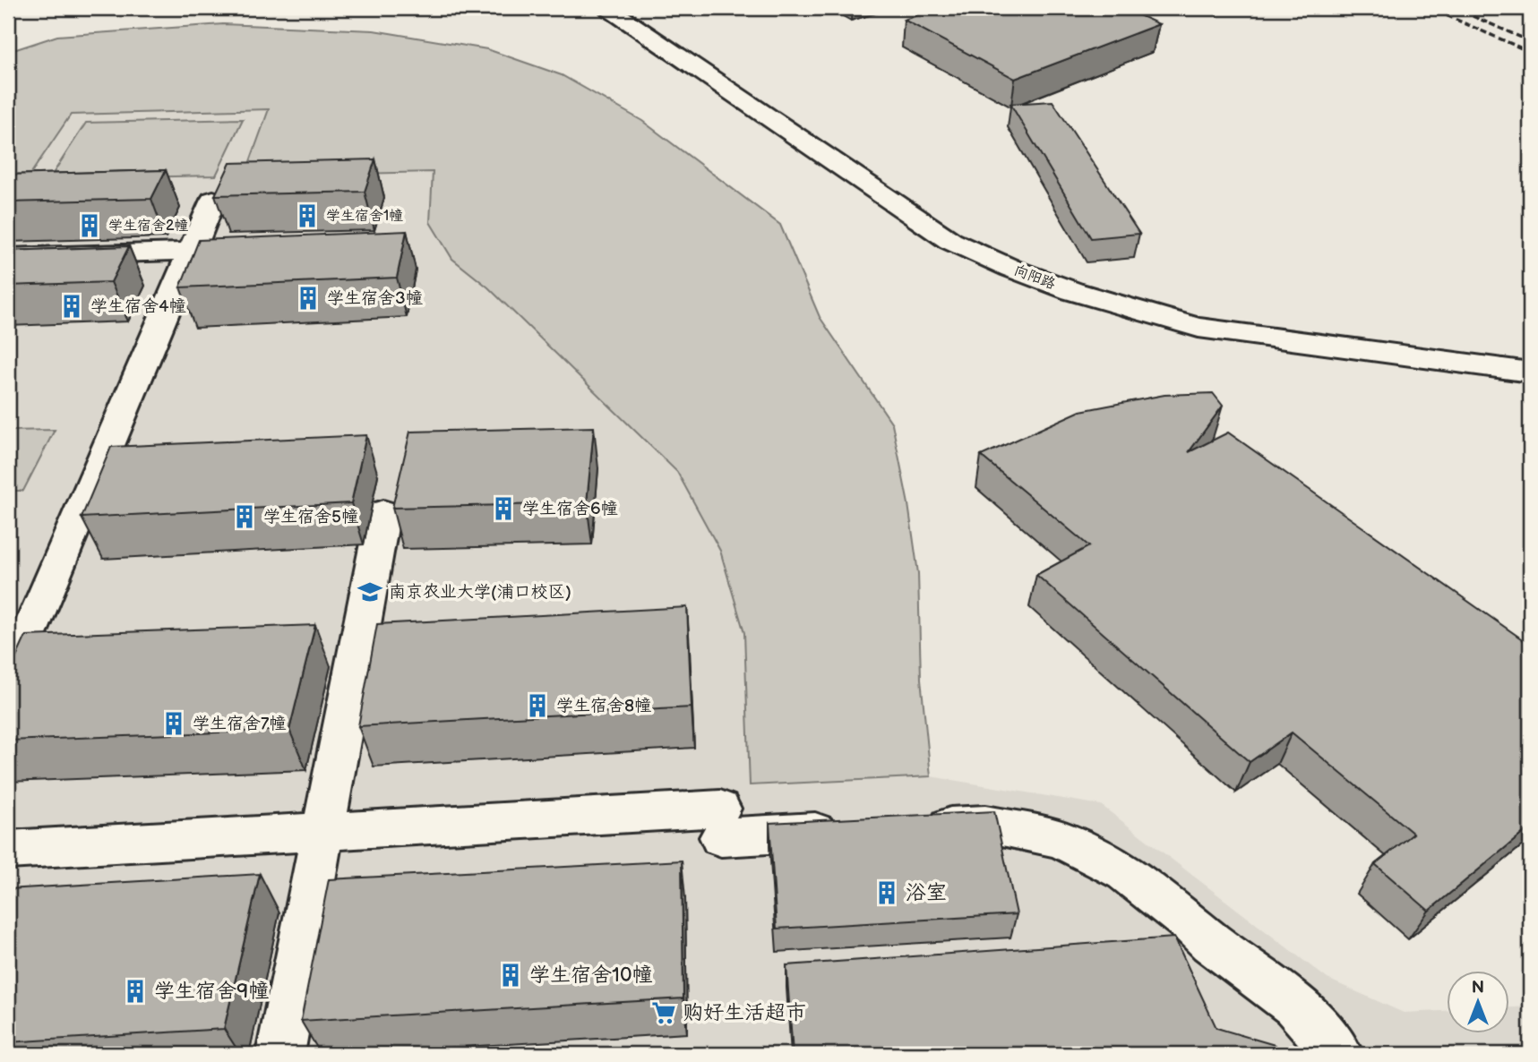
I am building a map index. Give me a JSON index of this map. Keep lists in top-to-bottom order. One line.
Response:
{"streets":{"street":["向阳路"]},"places":{"building":["学生宿舍1幢","学生宿舍2幢","学生宿舍3幢","学生宿舍4幢","学生宿舍6幢","学生宿舍5幢","学生宿舍8幢","学生宿舍7幢","浴室","学生宿舍10幢","学生宿舍9幢"],"school or university":["南京农业大学(浦口校区)"],"supermarket":["购好生活超市"]},"north":"top"}
